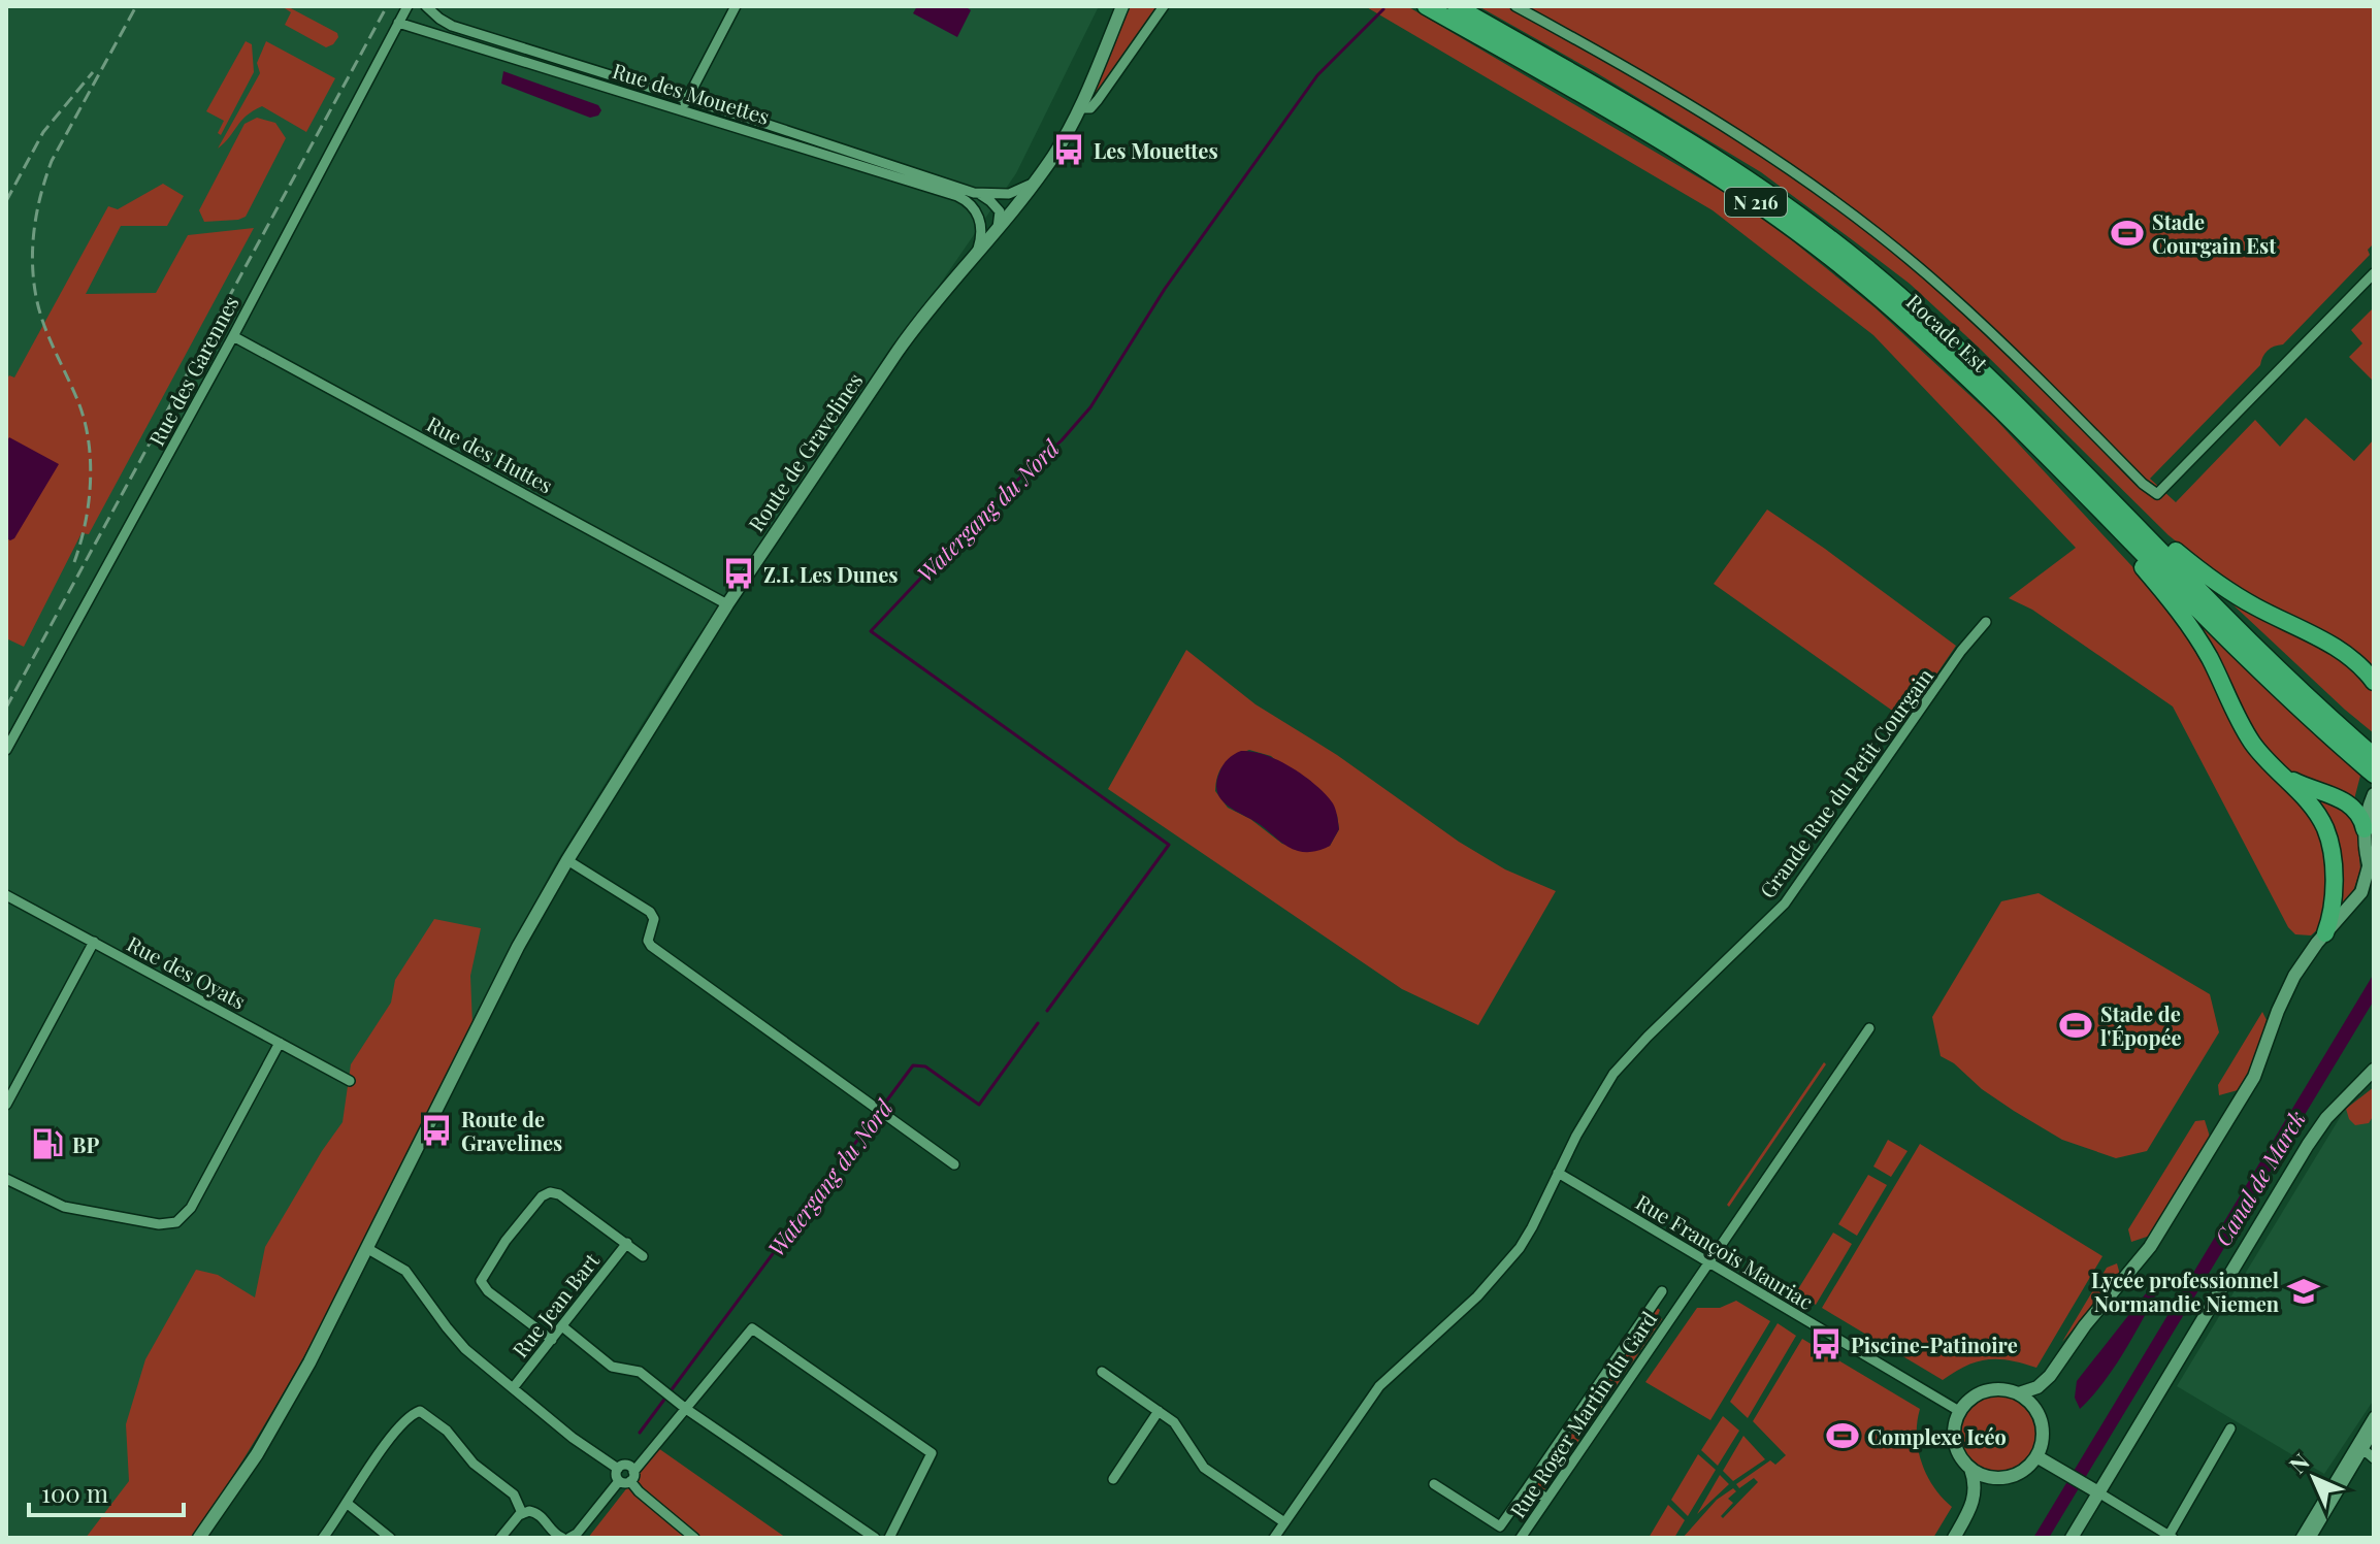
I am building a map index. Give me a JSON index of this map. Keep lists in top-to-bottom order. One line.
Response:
{"streets":{"highway":["N 216","Rocade Est"],"main road":["Route de Gravelines"],"street":["Rue des Mouettes","Rue des Garennes","Rue des Huttes","Grande Rue du Petit Courgain","Rue des Oyats","Rue François Mauriac","Rue Jean Bart","Rue Roger Martin du Gard"]},"crossings":[["Rue des Mouettes","Rue des Garennes"],["Rue des Mouettes","Route de Gravelines"],["Rue des Garennes","Rue des Huttes"],["Route de Gravelines","Rue des Huttes"],["Grande Rue du Petit Courgain","Rue François Mauriac"],["Rue François Mauriac","Rue Roger Martin du Gard"]],"water":["Watergang du Nord","Canal de Marck"],"places":{"bus stop":["Les Mouettes","Z.I. Les Dunes","Route de Gravelines","Piscine-Patinoire"],"sports":["Stade Courgain Est","Stade de l'Épopée","Complexe Icéo"],"fuel station":["BP"],"school or university":["Lycée professionnel Normandie Niemen"]},"scale_bar":"100 m","north":"top left"}
